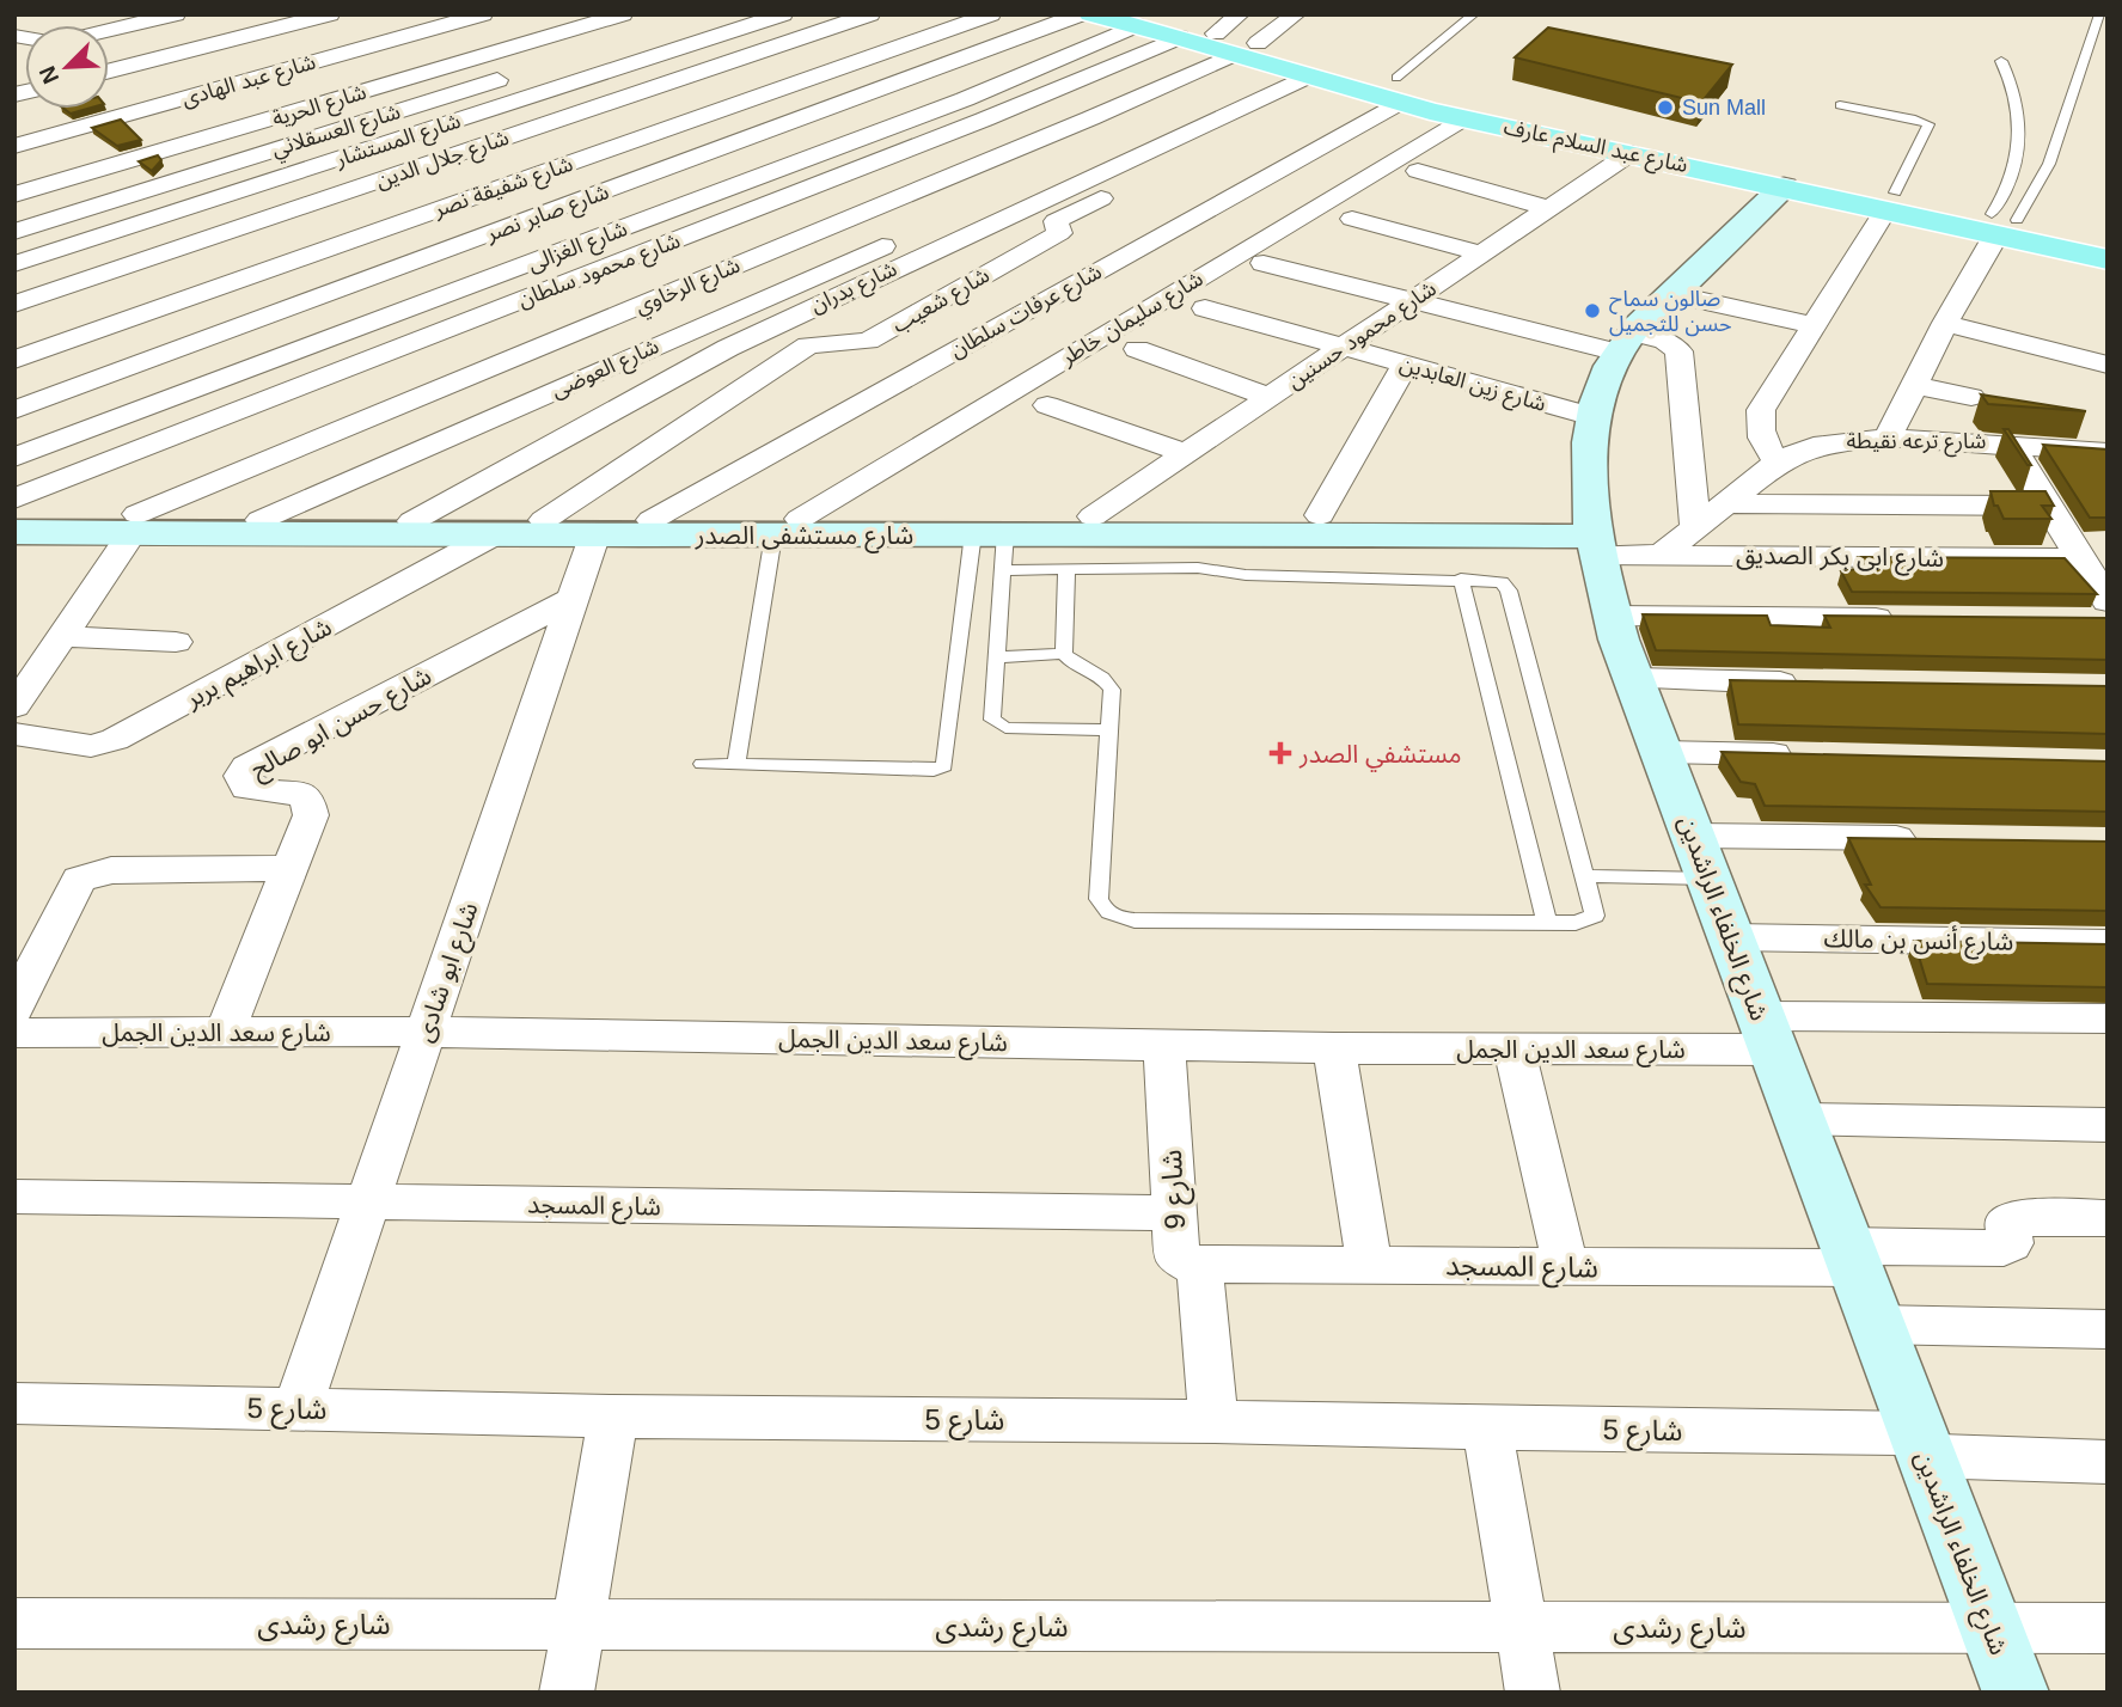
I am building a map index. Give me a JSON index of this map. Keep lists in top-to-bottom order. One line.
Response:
{"streets":{"main road":["شارع عبد السلام عارف","شارع مستشفى الصدر","شارع الخلفاء الراشدين"],"street":["شارع عبد الهادى","شارع الحرية","شارع العسقلاني","شارع المستشار","شارع جلال الدين","شارع شفيقة نصر","شارع صابر نصر","شارع الغزالى","شارع محمود سلطان","شارع الرخاوي","شارع بدران","شارع شعيب","شارع عرفات سلطان","شارع سليمان خاطر","شارع محمود حسنين","شارع العوضى","شارع زين العابدين","شارع ترعه نقيطة","شارع ابى بكر الصديق","شارع ابراهيم بربر","شارع حسن ابو صالح","شارع أنس بن مالك","شارع ابو شادى","شارع سعد الدين الجمل","شارع 9","شارع المسجد","شارع 5","شارع رشدى"]},"crossings":[["شارع عبد السلام عارف","شارع الغزالى"],["شارع عبد السلام عارف","شارع محمود سلطان"],["شارع عبد السلام عارف","شارع الرخاوي"],["شارع عبد السلام عارف","شارع بدران"],["شارع عبد السلام عارف","شارع شعيب"],["شارع عبد السلام عارف","شارع عرفات سلطان"],["شارع عبد السلام عارف","شارع سليمان خاطر"],["شارع عبد السلام عارف","شارع محمود حسنين"],["شارع عبد السلام عارف","شارع الخلفاء الراشدين"],["شارع محمود سلطان","شارع مستشفى الصدر"],["شارع الرخاوي","شارع مستشفى الصدر"],["شارع بدران","شارع مستشفى الصدر"],["شارع شعيب","شارع مستشفى الصدر"],["شارع عرفات سلطان","شارع مستشفى الصدر"],["شارع سليمان خاطر","شارع مستشفى الصدر"],["شارع محمود حسنين","شارع زين العابدين"],["شارع محمود حسنين","شارع مستشفى الصدر"],["شارع العوضى","شارع مستشفى الصدر"],["شارع زين العابدين","شارع الخلفاء الراشدين"],["شارع ترعه نقيطة","شارع ابى بكر الصديق"],["شارع مستشفى الصدر","شارع ابى بكر الصديق"],["شارع مستشفى الصدر","شارع ابراهيم بربر"],["شارع مستشفى الصدر","شارع الخلفاء الراشدين"],["شارع مستشفى الصدر","شارع ابو شادى"],["شارع ابى بكر الصديق","شارع الخلفاء الراشدين"],["شارع حسن ابو صالح","شارع ابو شادى"],["شارع الخلفاء الراشدين","شارع أنس بن مالك"],["شارع الخلفاء الراشدين","شارع سعد الدين الجمل"],["شارع الخلفاء الراشدين","شارع المسجد"],["شارع الخلفاء الراشدين","شارع 5"],["شارع الخلفاء الراشدين","شارع رشدى"],["شارع ابو شادى","شارع سعد الدين الجمل"],["شارع ابو شادى","شارع المسجد"],["شارع ابو شادى","شارع 5"],["شارع سعد الدين الجمل","شارع 9"],["شارع 9","شارع المسجد"],["شارع 9","شارع 5"]],"places":{"other":["Sun Mall","صالون سماح حسن للتجميل"],"health":["مستشفي الصدر"]},"north":"bottom left"}
